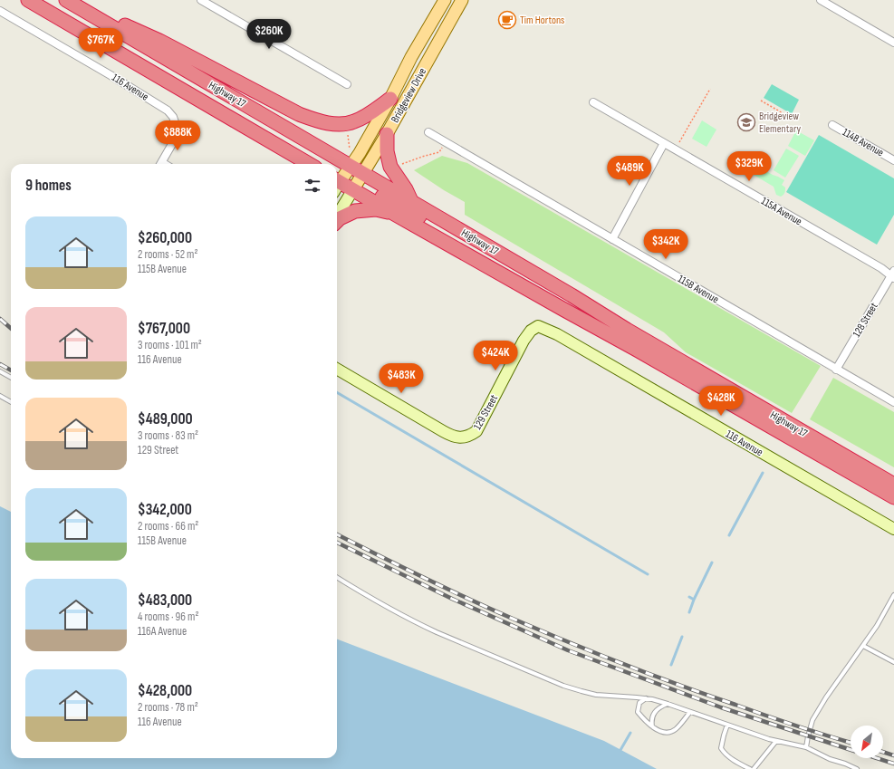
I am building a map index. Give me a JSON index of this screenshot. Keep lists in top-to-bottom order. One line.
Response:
{"streets":{"highway":["Highway 17"],"main road":["Bridgeview Drive"],"street":["116 Avenue","114B Avenue","115A Avenue","115B Avenue","128 Street","129 Street"]},"crossings":[["116 Avenue","129 Street"],["Highway 17","Bridgeview Drive"],["115A Avenue","128 Street"],["115B Avenue","128 Street"]],"places":{"cafe":["Tim Hortons"],"school or university":["Bridgeview Elementary"]},"north":"bottom left","page":{"price":["$260K","$767K","$888K","$329K","$489K","$342K","$424K","$483K","$428K"],"heading":"9 homes","list":[{"name":"$260,000","note":"2 rooms · 52 m² · 115B Avenue"},{"name":"$767,000","note":"3 rooms · 101 m² · 116 Avenue"},{"name":"$489,000","note":"3 rooms · 83 m² · 129 Street"},{"name":"$342,000","note":"2 rooms · 66 m² · 115B Avenue"},{"name":"$483,000","note":"4 rooms · 96 m² · 116A Avenue"},{"name":"$428,000","note":"2 rooms · 78 m² · 116 Avenue"}]}}
